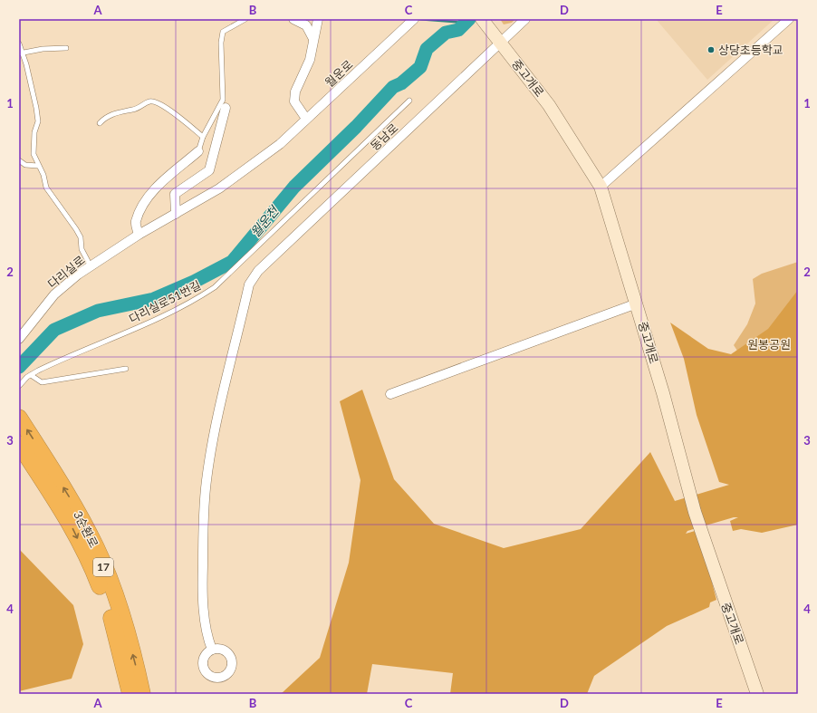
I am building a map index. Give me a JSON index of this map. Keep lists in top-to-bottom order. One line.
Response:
{"streets":{"highway":["3순환로","17"],"street":["월운로","중고개로","동남로","다리실로"],"lane":["다리실로51번길"]},"crossings":[["월운로","다리실로"],["중고개로","동남로"]],"water":["월운천"],"parks":["원봉공원"],"places":["상당초등학교"],"grid":{"columns":["A","B","C","D","E"],"rows":["1","2","3","4"]}}
